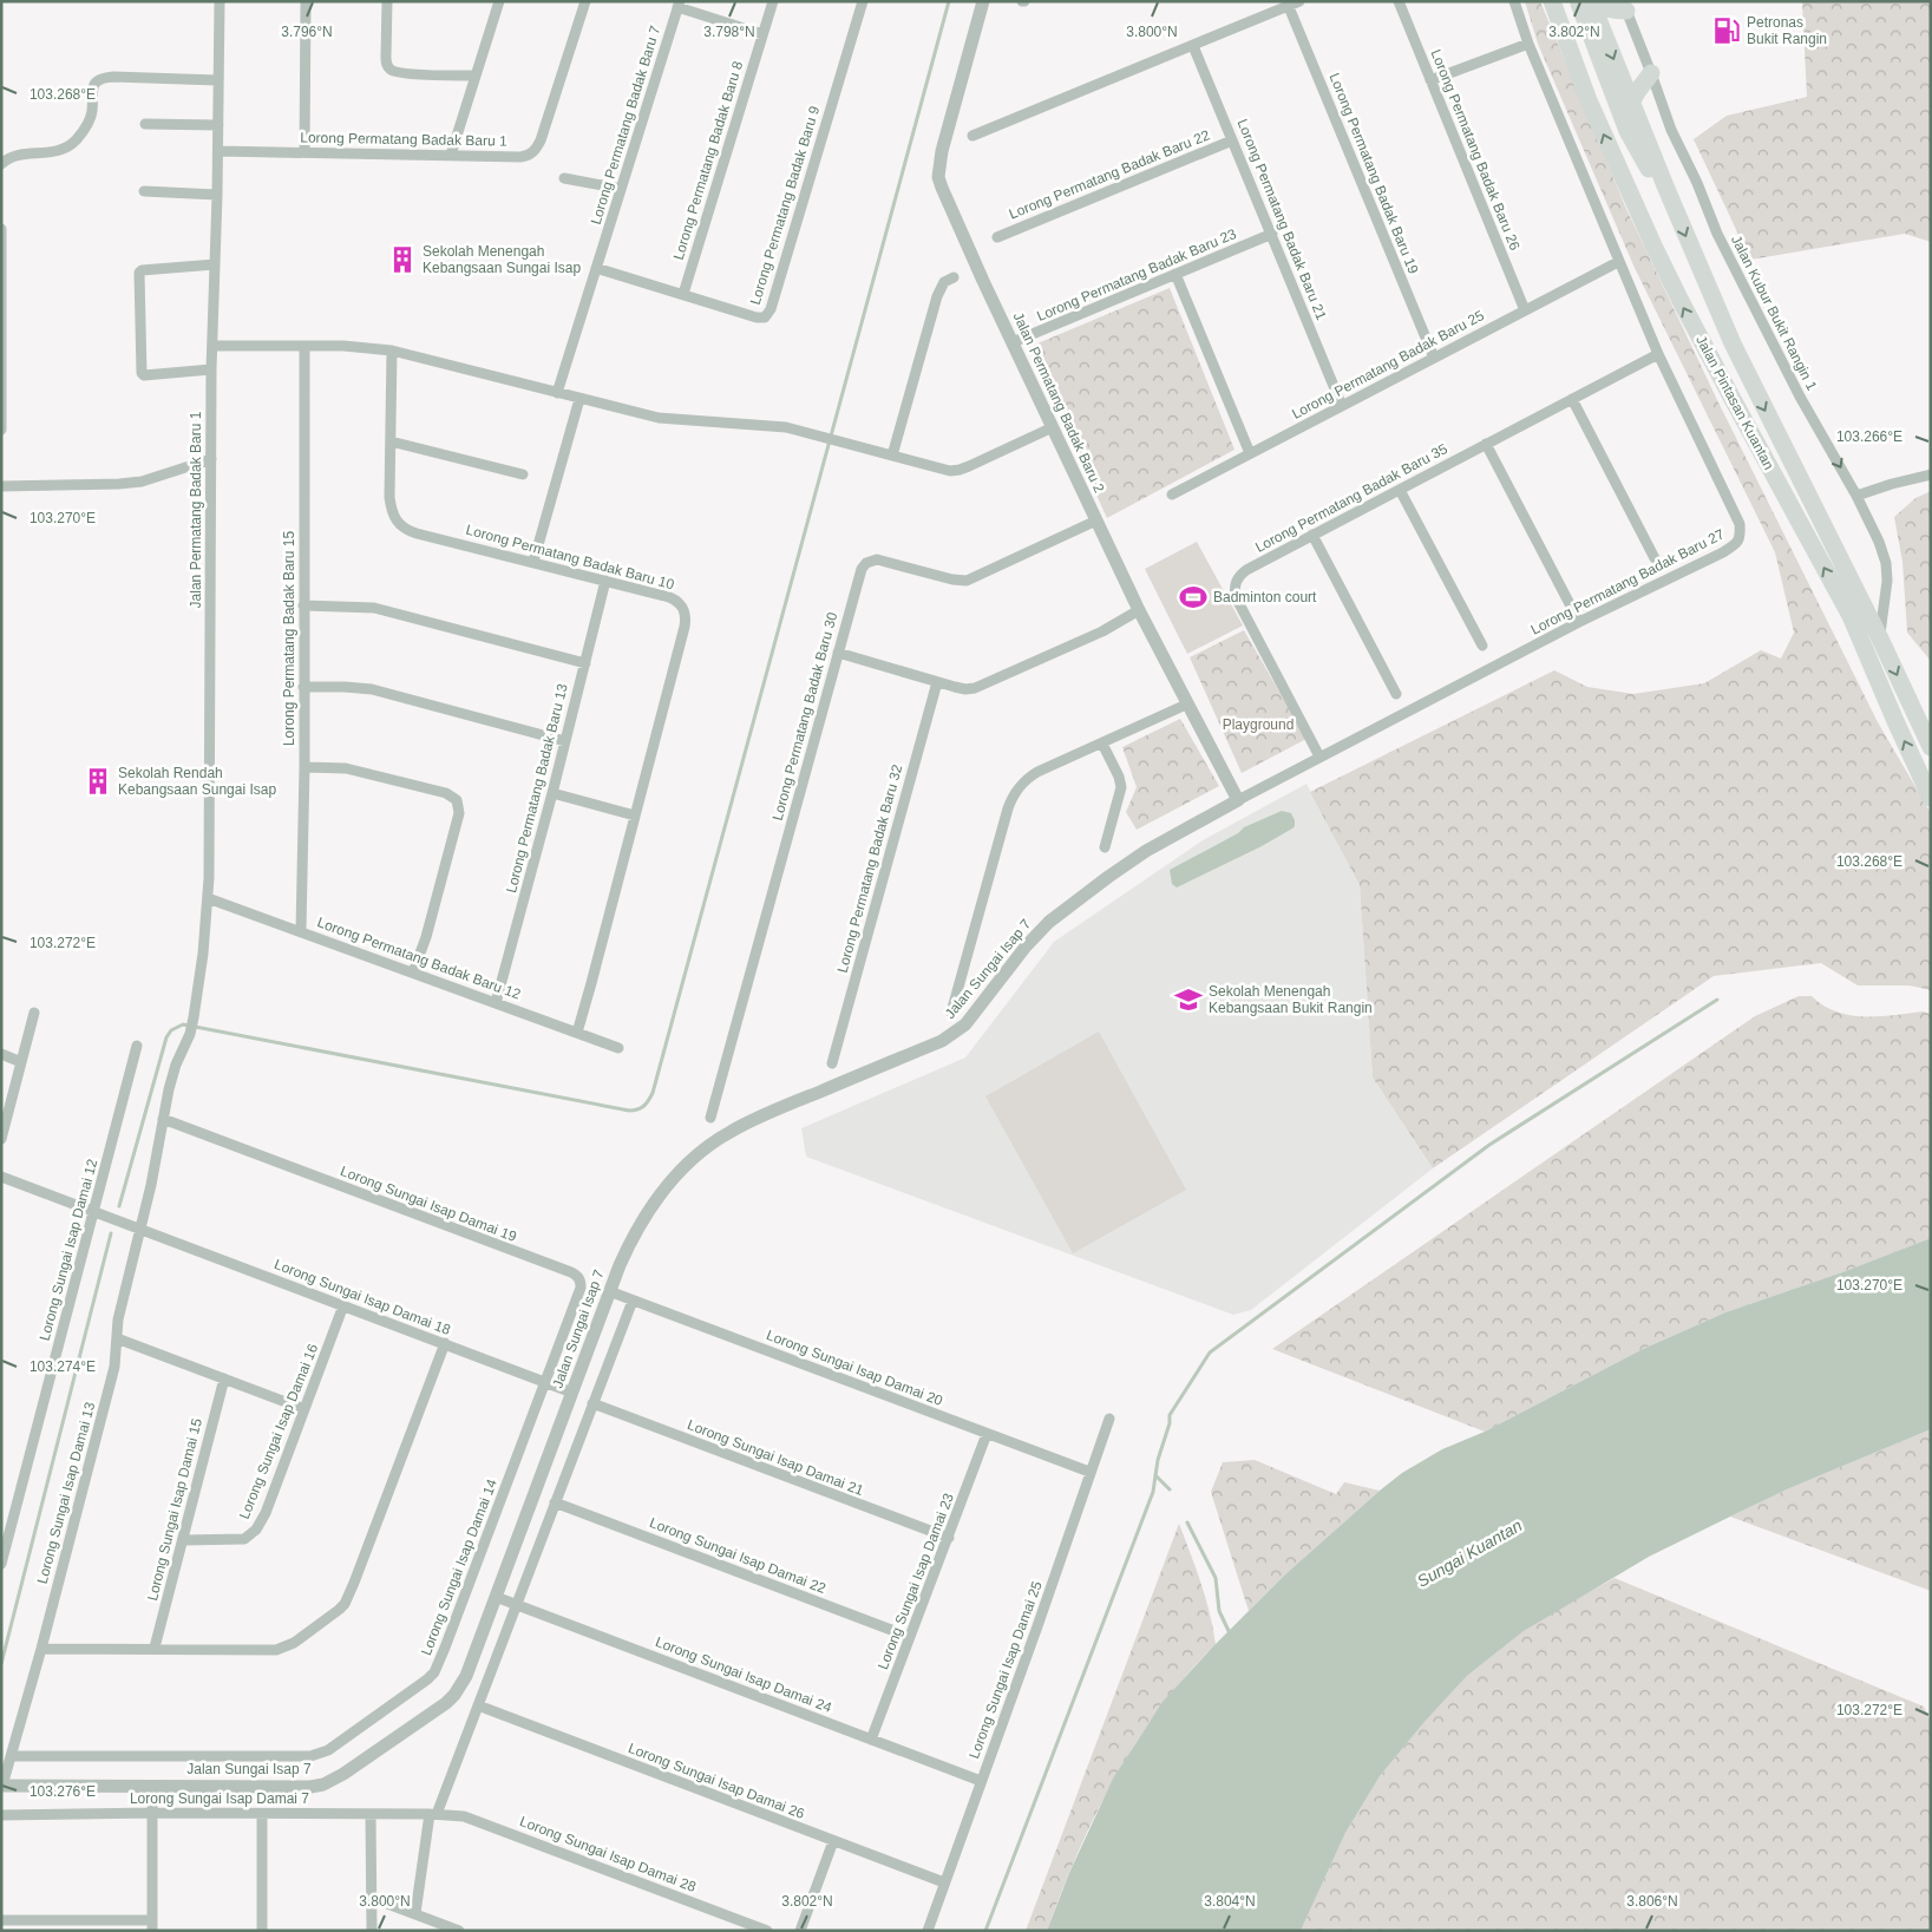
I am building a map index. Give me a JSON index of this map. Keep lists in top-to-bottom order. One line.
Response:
{"streets":{"highway":["Jalan Pintasan Kuantan"],"street":["Lorong Permatang Badak Baru 7","Lorong Permatang Badak Baru 1","Lorong Permatang Badak Baru 26","Lorong Permatang Badak Baru 8","Lorong Permatang Badak Baru 19","Lorong Permatang Badak Baru 22","Lorong Permatang Badak Baru 9","Lorong Permatang Badak Baru 21","Lorong Permatang Badak Baru 23","Jalan Kubur Bukit Rangin 1","Lorong Permatang Badak Baru 25","Jalan Permatang Badak Baru 2","Lorong Permatang Badak Baru 35","Jalan Permatang Badak Baru 1","Lorong Permatang Badak Baru 10","Lorong Permatang Badak Baru 27","Lorong Permatang Badak Baru 15","Lorong Permatang Badak Baru 30","Lorong Permatang Badak Baru 13","Lorong Permatang Badak Baru 32","Lorong Permatang Badak Baru 12","Jalan Sungai Isap 7","Lorong Sungai Isap Damai 19","Lorong Sungai Isap Damai 12","Lorong Sungai Isap Damai 18","Lorong Sungai Isap Damai 20","Lorong Sungai Isap Damai 16","Lorong Sungai Isap Damai 21","Lorong Sungai Isap Damai 13","Lorong Sungai Isap Damai 15","Lorong Sungai Isap Damai 22","Lorong Sungai Isap Damai 14","Lorong Sungai Isap Damai 23","Lorong Sungai Isap Damai 25","Lorong Sungai Isap Damai 24","Lorong Sungai Isap Damai 26","Lorong Sungai Isap Damai 7","Lorong Sungai Isap Damai 28"]},"crossings":[["Lorong Permatang Badak Baru 7","Lorong Permatang Badak Baru 9"],["Lorong Permatang Badak Baru 1","Jalan Permatang Badak Baru 1"],["Lorong Permatang Badak Baru 26","Lorong Permatang Badak Baru 25"],["Lorong Permatang Badak Baru 8","Lorong Permatang Badak Baru 9"],["Lorong Permatang Badak Baru 19","Lorong Permatang Badak Baru 25"],["Lorong Permatang Badak Baru 22","Lorong Permatang Badak Baru 21"],["Lorong Permatang Badak Baru 21","Lorong Permatang Badak Baru 23"],["Lorong Permatang Badak Baru 21","Lorong Permatang Badak Baru 25"],["Lorong Permatang Badak Baru 23","Jalan Permatang Badak Baru 2"],["Jalan Kubur Bukit Rangin 1","Jalan Pintasan Kuantan"],["Lorong Permatang Badak Baru 25","Lorong Permatang Badak Baru 27"],["Jalan Permatang Badak Baru 2","Lorong Permatang Badak Baru 27"],["Jalan Permatang Badak Baru 2","Lorong Permatang Badak Baru 30"],["Jalan Permatang Badak Baru 2","Jalan Sungai Isap 7"],["Lorong Permatang Badak Baru 35","Lorong Permatang Badak Baru 27"],["Jalan Permatang Badak Baru 1","Lorong Permatang Badak Baru 12"],["Jalan Permatang Badak Baru 1","Lorong Sungai Isap Damai 13"],["Lorong Permatang Badak Baru 10","Lorong Permatang Badak Baru 13"],["Lorong Permatang Badak Baru 10","Lorong Permatang Badak Baru 12"],["Lorong Permatang Badak Baru 27","Jalan Sungai Isap 7"],["Lorong Permatang Badak Baru 15","Lorong Permatang Badak Baru 12"],["Lorong Permatang Badak Baru 13","Lorong Permatang Badak Baru 12"],["Jalan Sungai Isap 7","Lorong Sungai Isap Damai 18"],["Jalan Sungai Isap 7","Lorong Sungai Isap Damai 20"],["Jalan Sungai Isap 7","Lorong Sungai Isap Damai 13"],["Jalan Sungai Isap 7","Lorong Sungai Isap Damai 24"],["Lorong Sungai Isap Damai 19","Lorong Sungai Isap Damai 18"],["Lorong Sungai Isap Damai 19","Lorong Sungai Isap Damai 13"],["Lorong Sungai Isap Damai 19","Lorong Sungai Isap Damai 14"],["Lorong Sungai Isap Damai 12","Lorong Sungai Isap Damai 18"],["Lorong Sungai Isap Damai 18","Lorong Sungai Isap Damai 16"],["Lorong Sungai Isap Damai 18","Lorong Sungai Isap Damai 13"],["Lorong Sungai Isap Damai 18","Lorong Sungai Isap Damai 14"],["Lorong Sungai Isap Damai 20","Lorong Sungai Isap Damai 23"],["Lorong Sungai Isap Damai 20","Lorong Sungai Isap Damai 25"],["Lorong Sungai Isap Damai 16","Lorong Sungai Isap Damai 15"],["Lorong Sungai Isap Damai 21","Lorong Sungai Isap Damai 23"],["Lorong Sungai Isap Damai 13","Lorong Sungai Isap Damai 14"],["Lorong Sungai Isap Damai 22","Lorong Sungai Isap Damai 23"],["Lorong Sungai Isap Damai 23","Lorong Sungai Isap Damai 24"],["Lorong Sungai Isap Damai 25","Lorong Sungai Isap Damai 24"],["Lorong Sungai Isap Damai 25","Lorong Sungai Isap Damai 26"],["Lorong Sungai Isap Damai 7","Lorong Sungai Isap Damai 28"]],"one_way":["Jalan Kubur Bukit Rangin 1"],"water":["Sungai Kuantan"],"parks":["Playground"],"places":{"fuel station":["Petronas Bukit Rangin"],"building":["Sekolah Menengah Kebangsaan Sungai Isap","Sekolah Rendah Kebangsaan Sungai Isap"],"sports":["Badminton court"],"school or university":["Sekolah Menengah Kebangsaan Bukit Rangin"]},"coordinates":["3.796°N","3.798°N","3.800°N","3.802°N","103.268°E","103.266°E","103.270°E","103.272°E","103.274°E","103.276°E","3.804°N","3.806°N"]}
